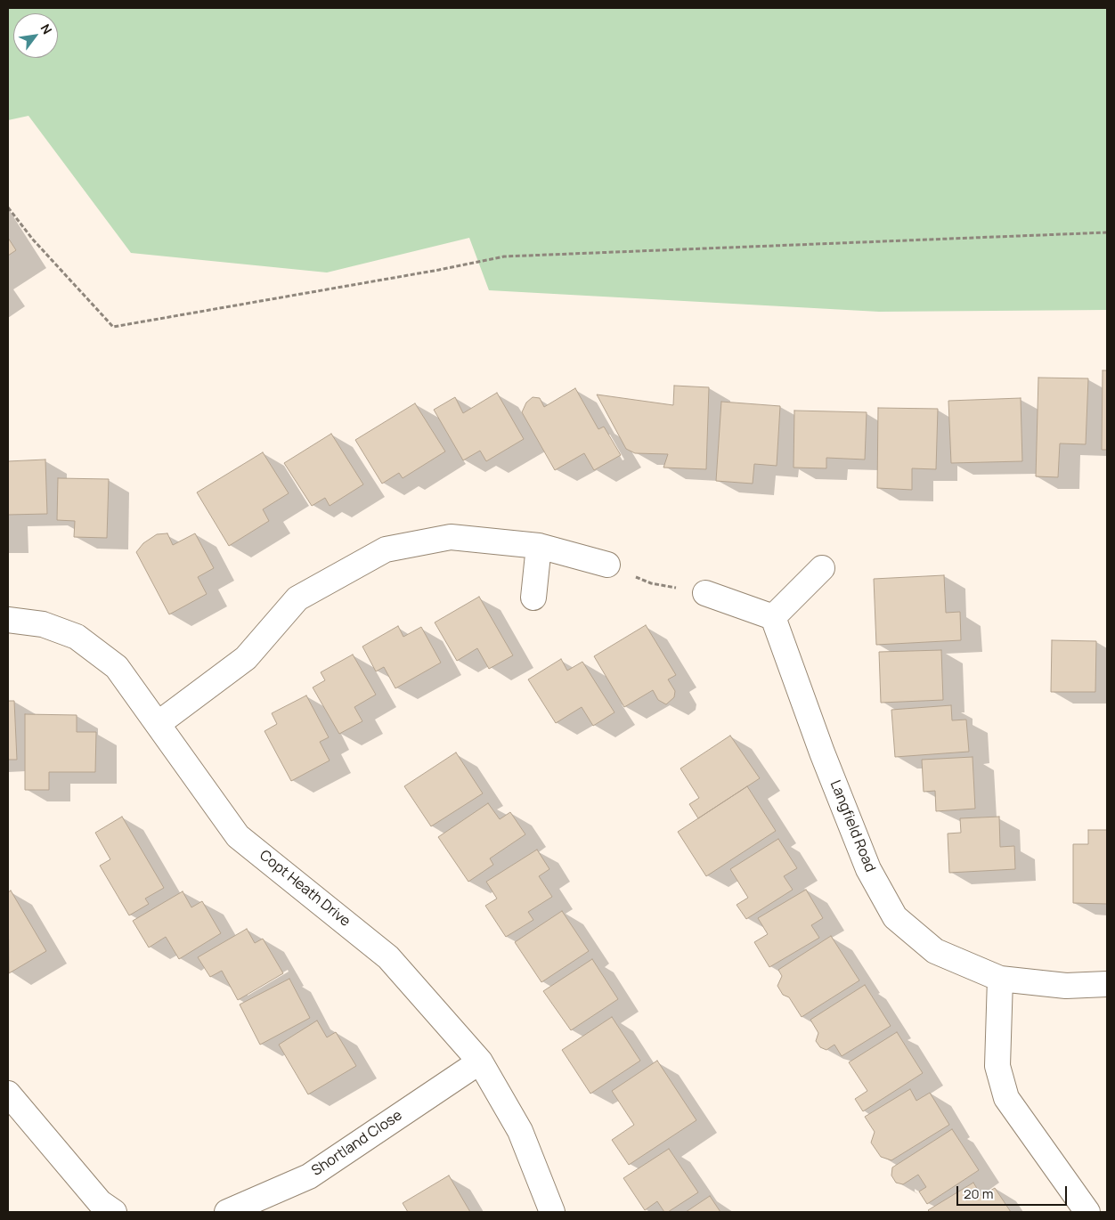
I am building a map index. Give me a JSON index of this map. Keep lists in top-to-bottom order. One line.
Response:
{"streets":{"street":["Langfield Road","Copt Heath Drive","Shortland Close"]},"crossings":[["Copt Heath Drive","Shortland Close"]],"scale_bar":"20 m","north":"top right"}
